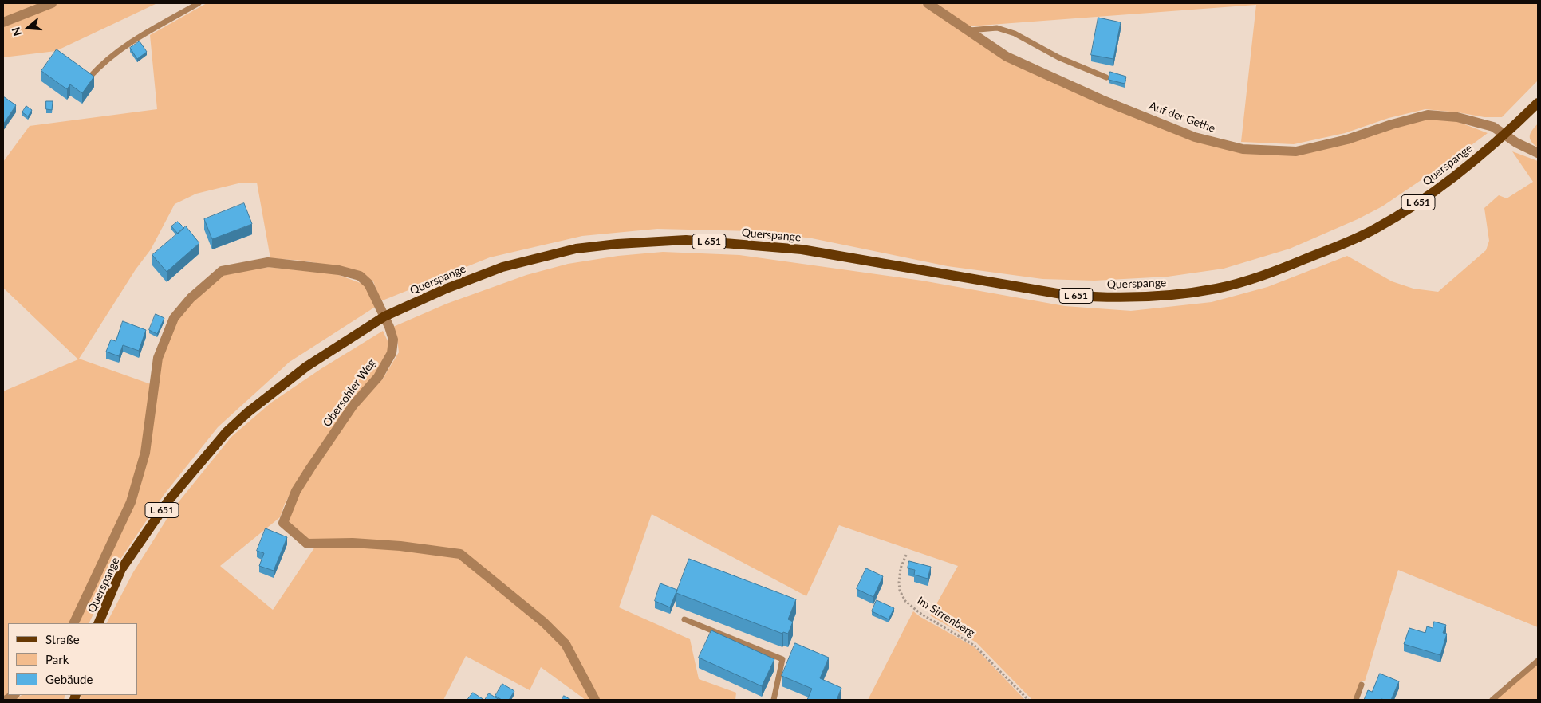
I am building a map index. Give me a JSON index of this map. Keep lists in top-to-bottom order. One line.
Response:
{"streets":{"main road":["Querspange","L 651"],"street":["Auf der Gethe","Obersohler Weg"],"path":["Im Sirrenberg"]},"crossings":[["Auf der Gethe","Querspange"],["Querspange","Obersohler Weg"]],"legend":["Straße","Park","Gebäude"],"north":"left"}
